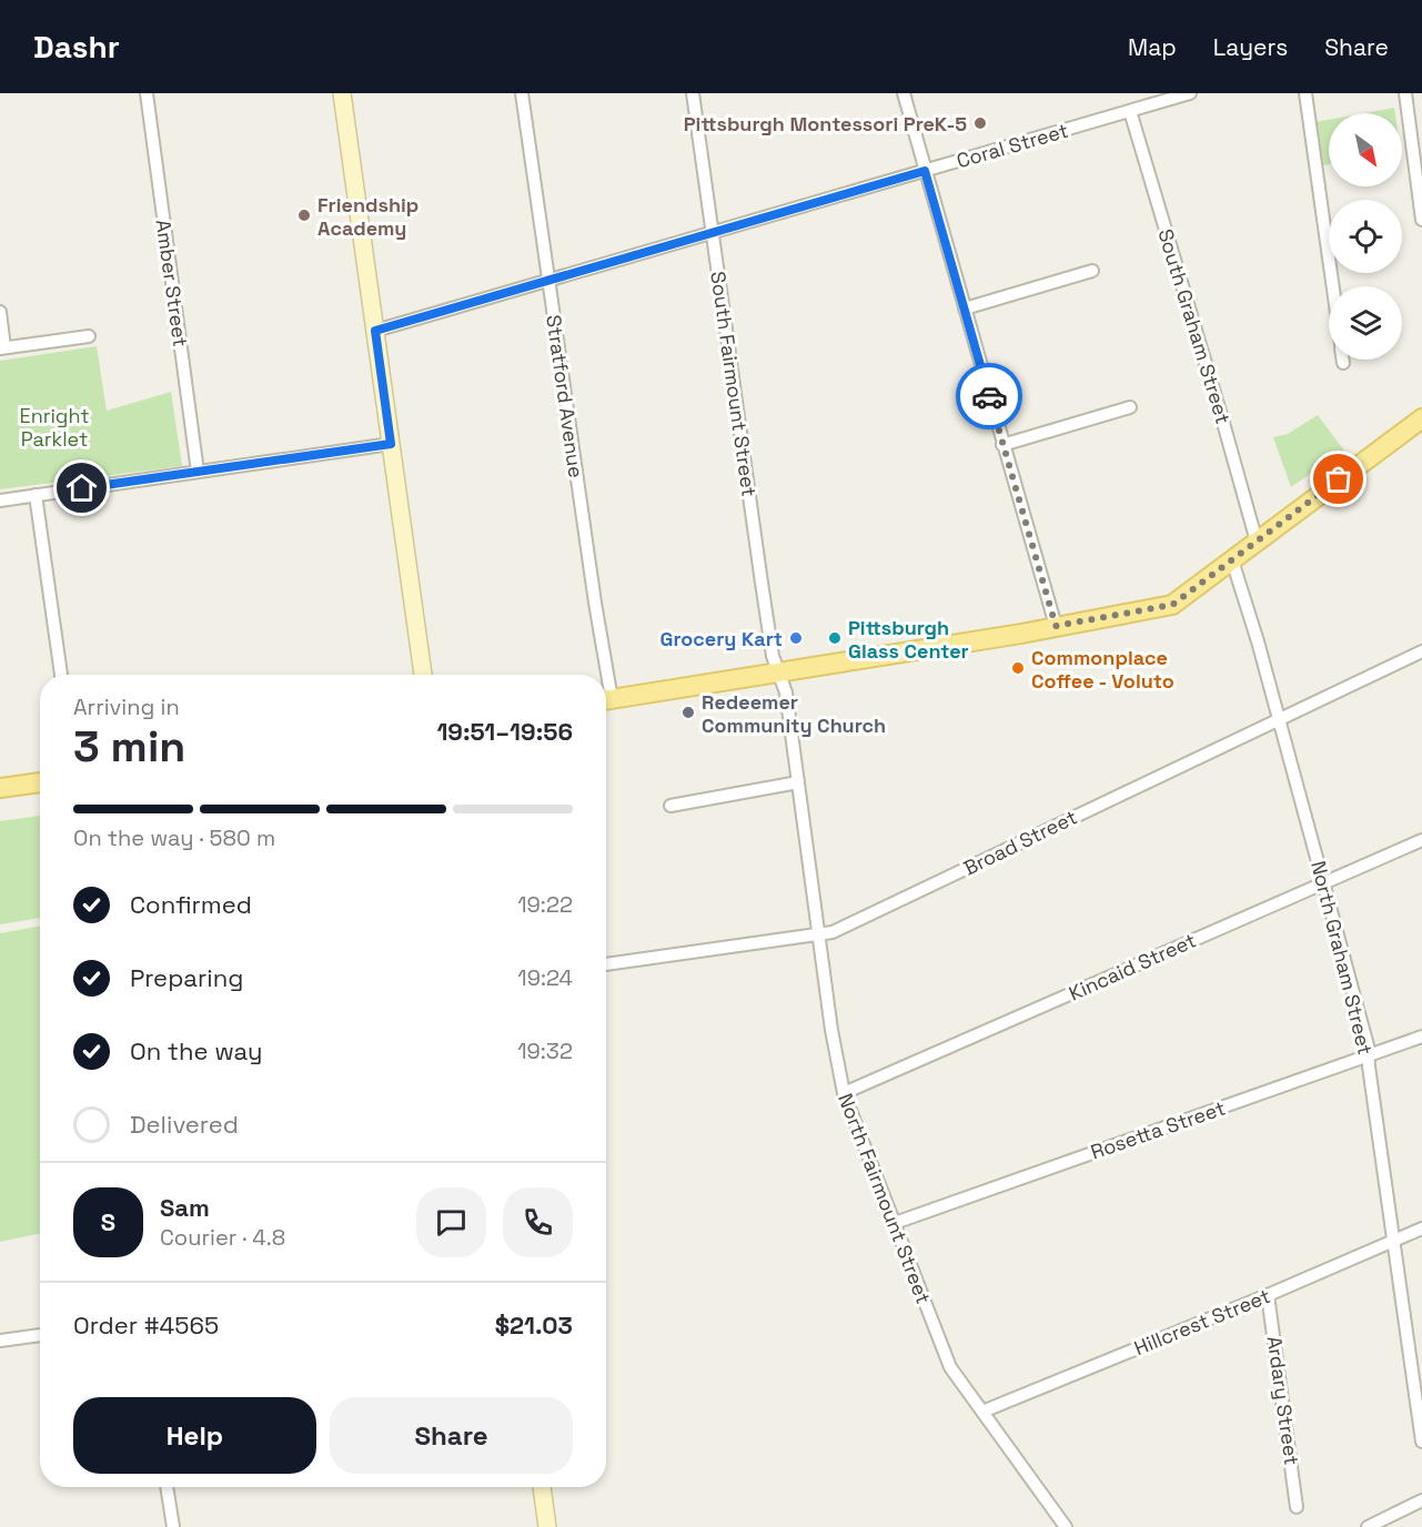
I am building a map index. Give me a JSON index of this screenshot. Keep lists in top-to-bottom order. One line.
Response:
{"streets":{"street":["Coral Street","Amber Street","South Graham Street","South Fairmount Street","Stratford Avenue","Broad Street","North Graham Street","Kincaid Street","Rosetta Street","North Fairmount Street","Hillcrest Street","Ardary Street"]},"crossings":[["Coral Street","South Graham Street"],["Coral Street","South Fairmount Street"],["Coral Street","Stratford Avenue"],["South Fairmount Street","North Fairmount Street"],["Broad Street","North Graham Street"],["Broad Street","North Fairmount Street"],["North Graham Street","Kincaid Street"],["North Graham Street","Rosetta Street"],["North Graham Street","Hillcrest Street"],["Kincaid Street","North Fairmount Street"],["Rosetta Street","North Fairmount Street"],["North Fairmount Street","Hillcrest Street"],["Hillcrest Street","Ardary Street"]],"parks":["Enright Parklet"],"places":["Pittsburgh Montessori PreK-5","Friendship Academy","Grocery Kart","Pittsburgh Glass Center","Commonplace Coffee - Voluto","Redeemer Community Church"],"north":"bottom right","page":{"header":"Dashr","nav":["Map","Layers","Share"],"heading":["3 min","Arriving in","19:51–19:56"],"panel":["Sam","Courier · 4.8","Order #4565","$21.03"],"bar":"On the way · 580 m","list":[["Confirmed","19:22"],["Preparing","19:24"],["On the way","19:32"],"Delivered"],"round":"S","buttons":["Help","Share"]}}
